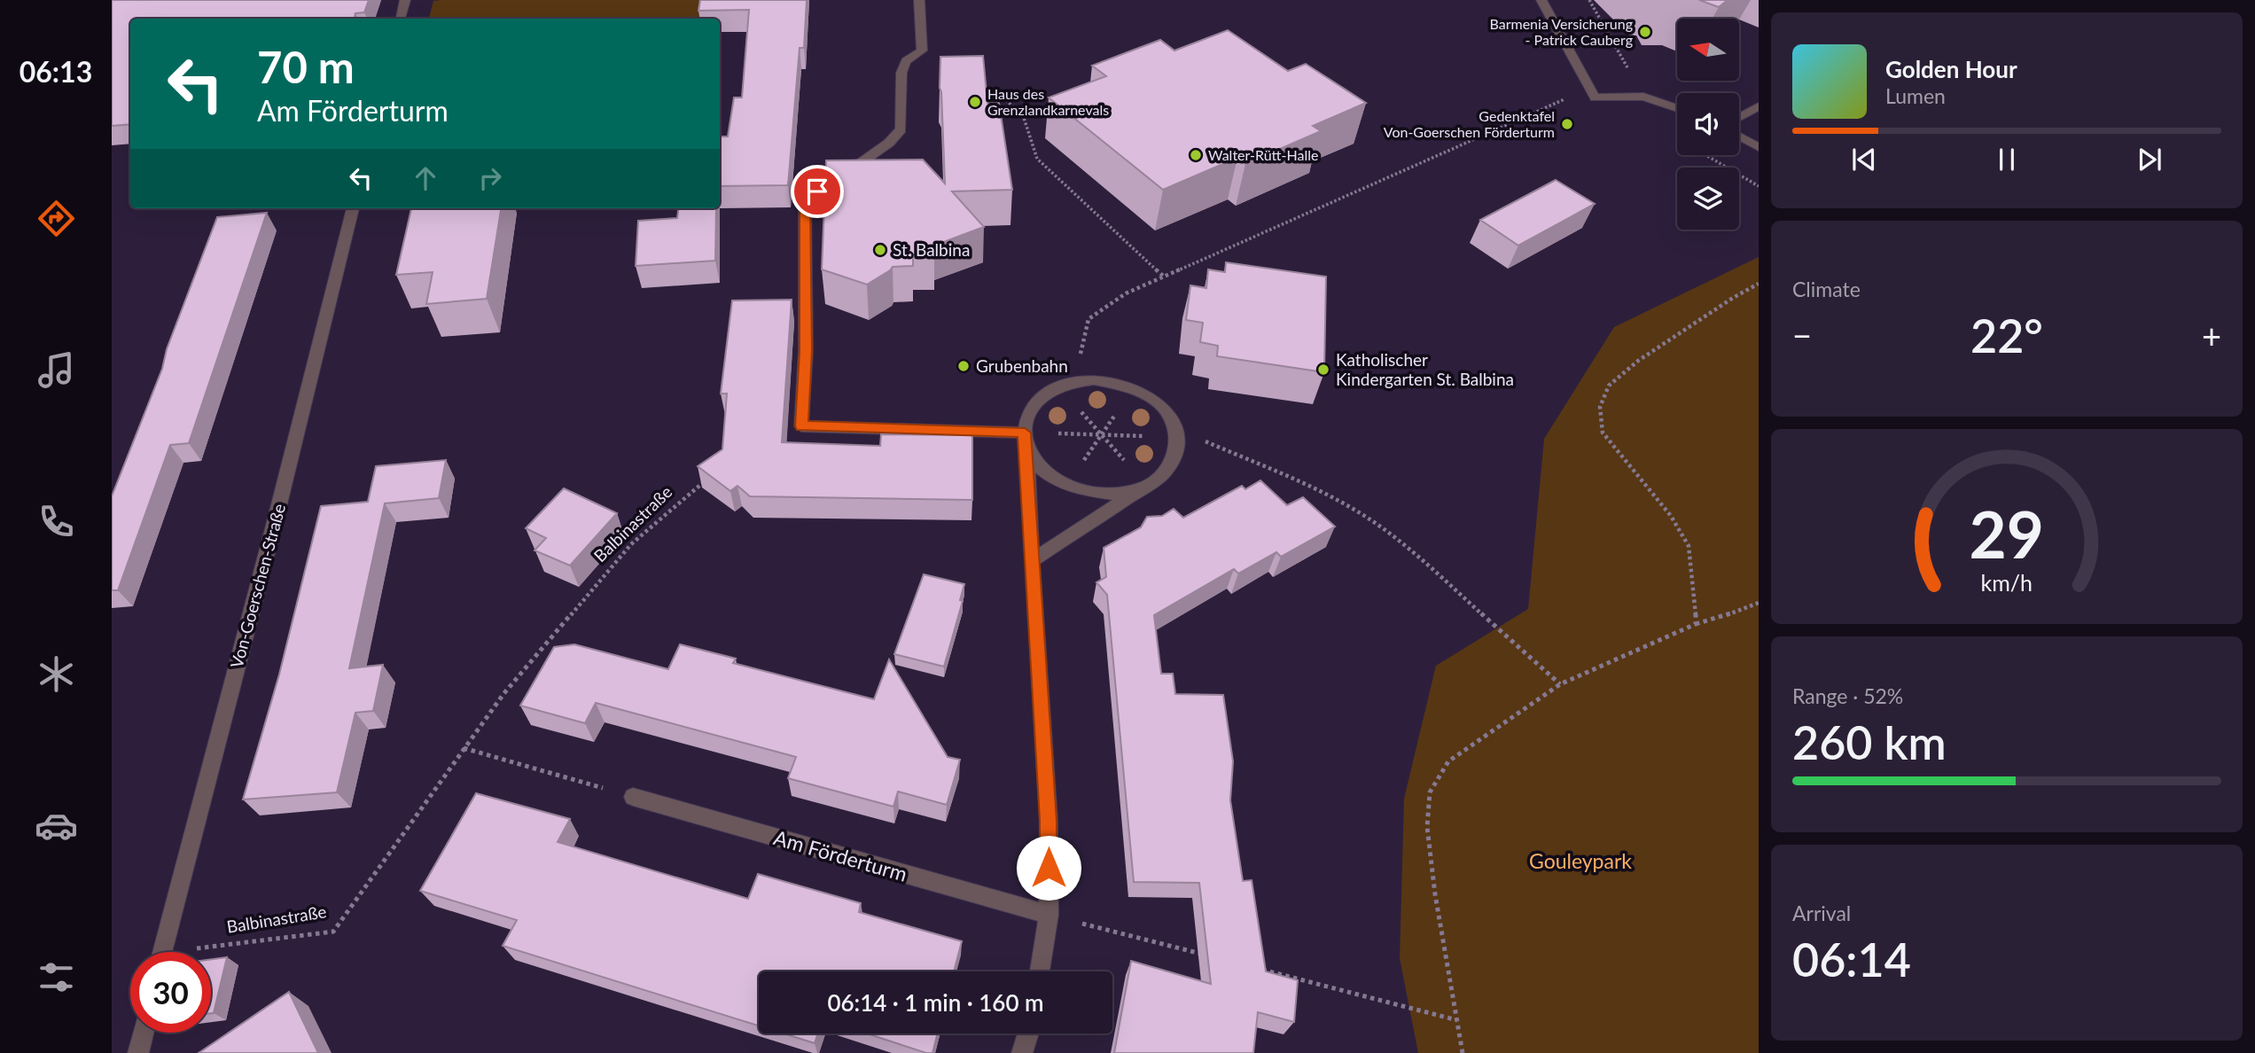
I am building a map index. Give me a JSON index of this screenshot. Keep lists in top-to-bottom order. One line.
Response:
{"streets":{"street":["Von-Goerschen-Straße","Am Förderturm"],"path":["Balbinastraße"]},"parks":["Gouleypark"],"places":["Barmenia Versicherung - Patrick Cauberg","Haus des Grenzlandkarnevals","Gedenktafel Von-Goerschen Förderturm","Walter-Rütt-Halle","St. Balbina","Grubenbahn","Katholischer Kindergarten St. Balbina"],"north":"left","page":{"tabs":"06:13","turn":["70 m","Am Förderturm"],"song":["Golden Hour","Lumen"],"tile":["Climate",["Range · 52%","260 km"],["Arrival","06:14"]],"heat":["−","22°","+"],"limit":"30","trip":"06:14 · 1 min · 160 m","gauge":["29","km/h"]}}
